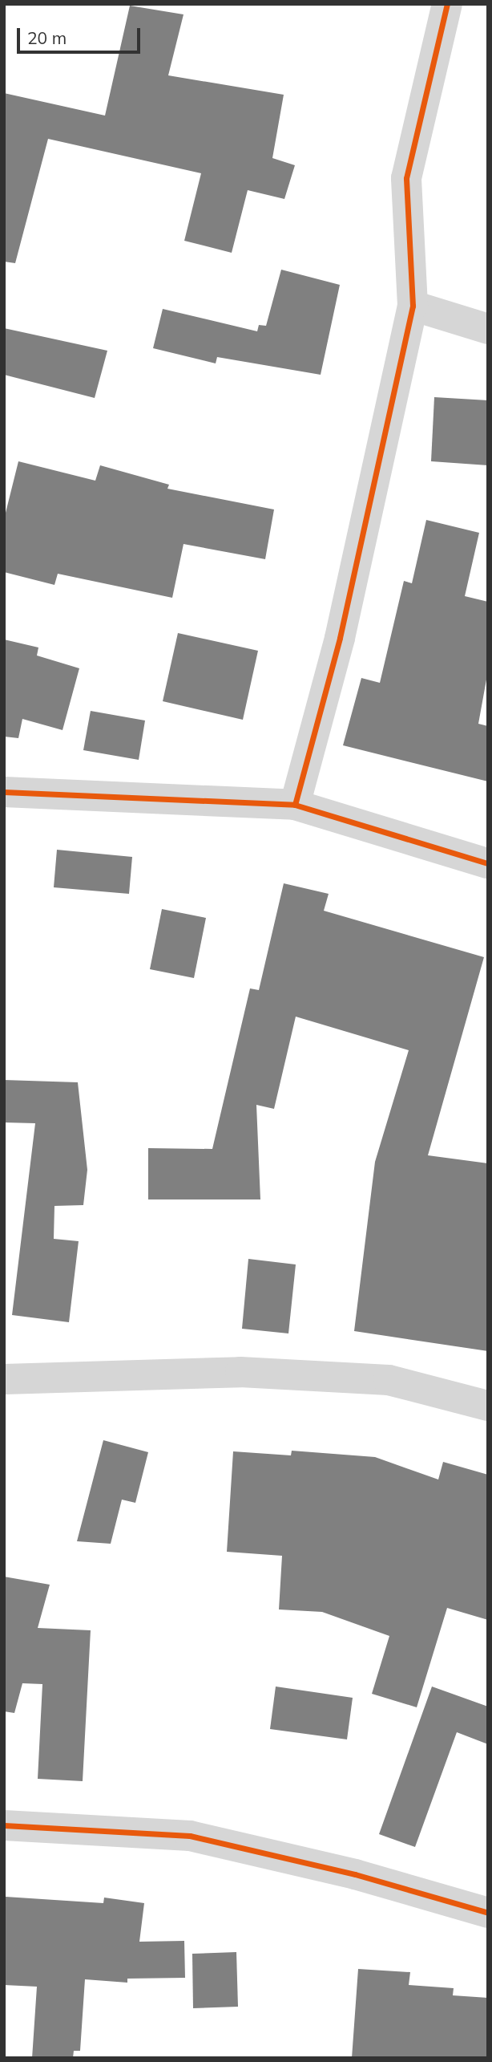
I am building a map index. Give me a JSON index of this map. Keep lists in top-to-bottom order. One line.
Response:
{"scale_bar":"20 m"}
